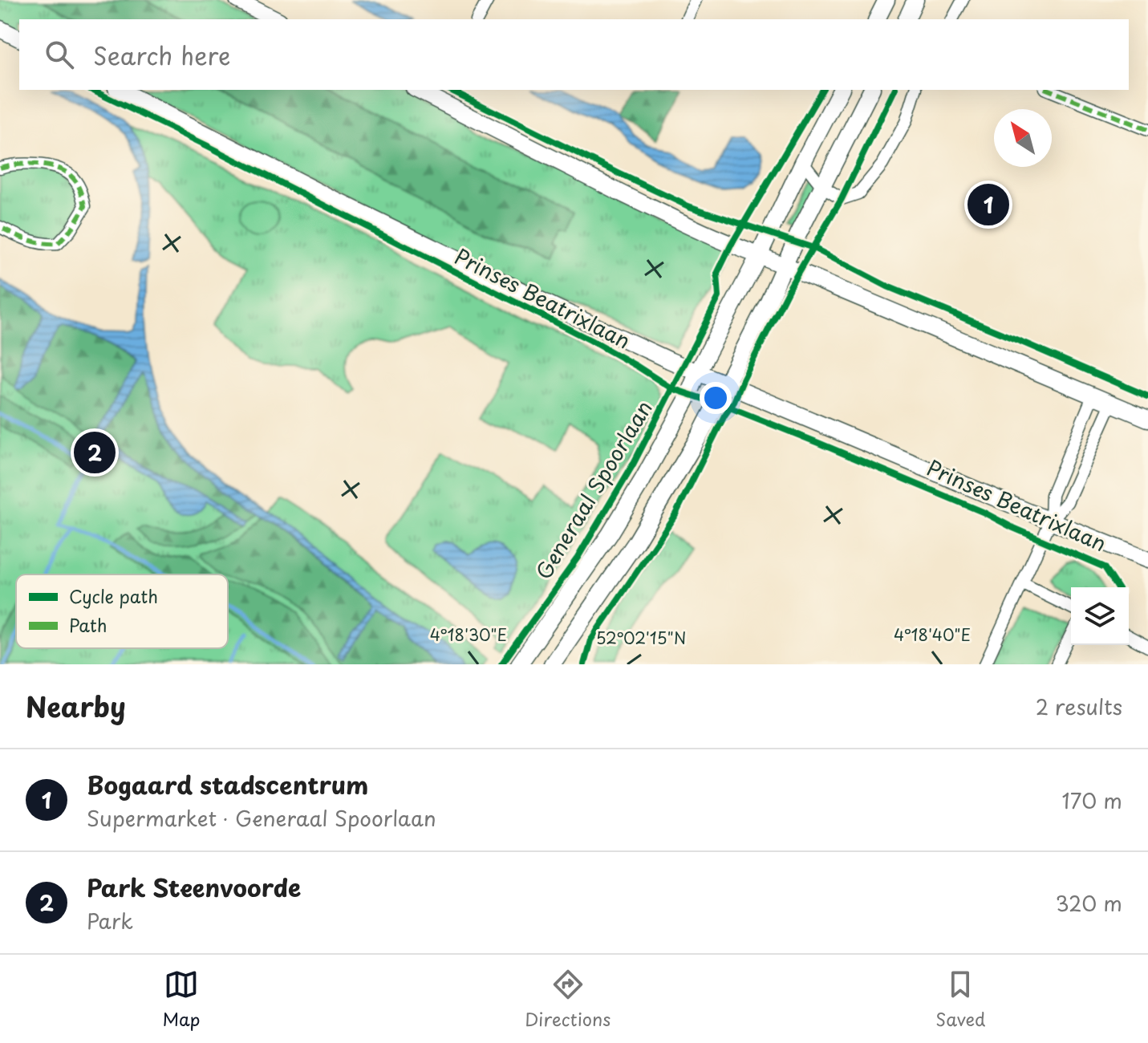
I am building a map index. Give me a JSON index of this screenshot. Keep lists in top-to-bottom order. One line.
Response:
{"streets":{"main road":["Prinses Beatrixlaan","Generaal Spoorlaan"]},"crossings":[["Prinses Beatrixlaan","Generaal Spoorlaan"]],"legend":["Cycle path","Path"],"north":"top left","page":{"search":"Search here","pins":["1","2"],"heading":["Nearby","2 results"],"list":[{"mark":"1","name":"Bogaard stadscentrum","note":"Supermarket · Generaal Spoorlaan","value":"170 m"},{"mark":"2","name":"Park Steenvoorde","note":"Park","value":"320 m"}],"nav":["Map","Directions","Saved"]},"coordinates":["4°18'30\"E","4°18'40\"E","52°02'15\"N"]}
